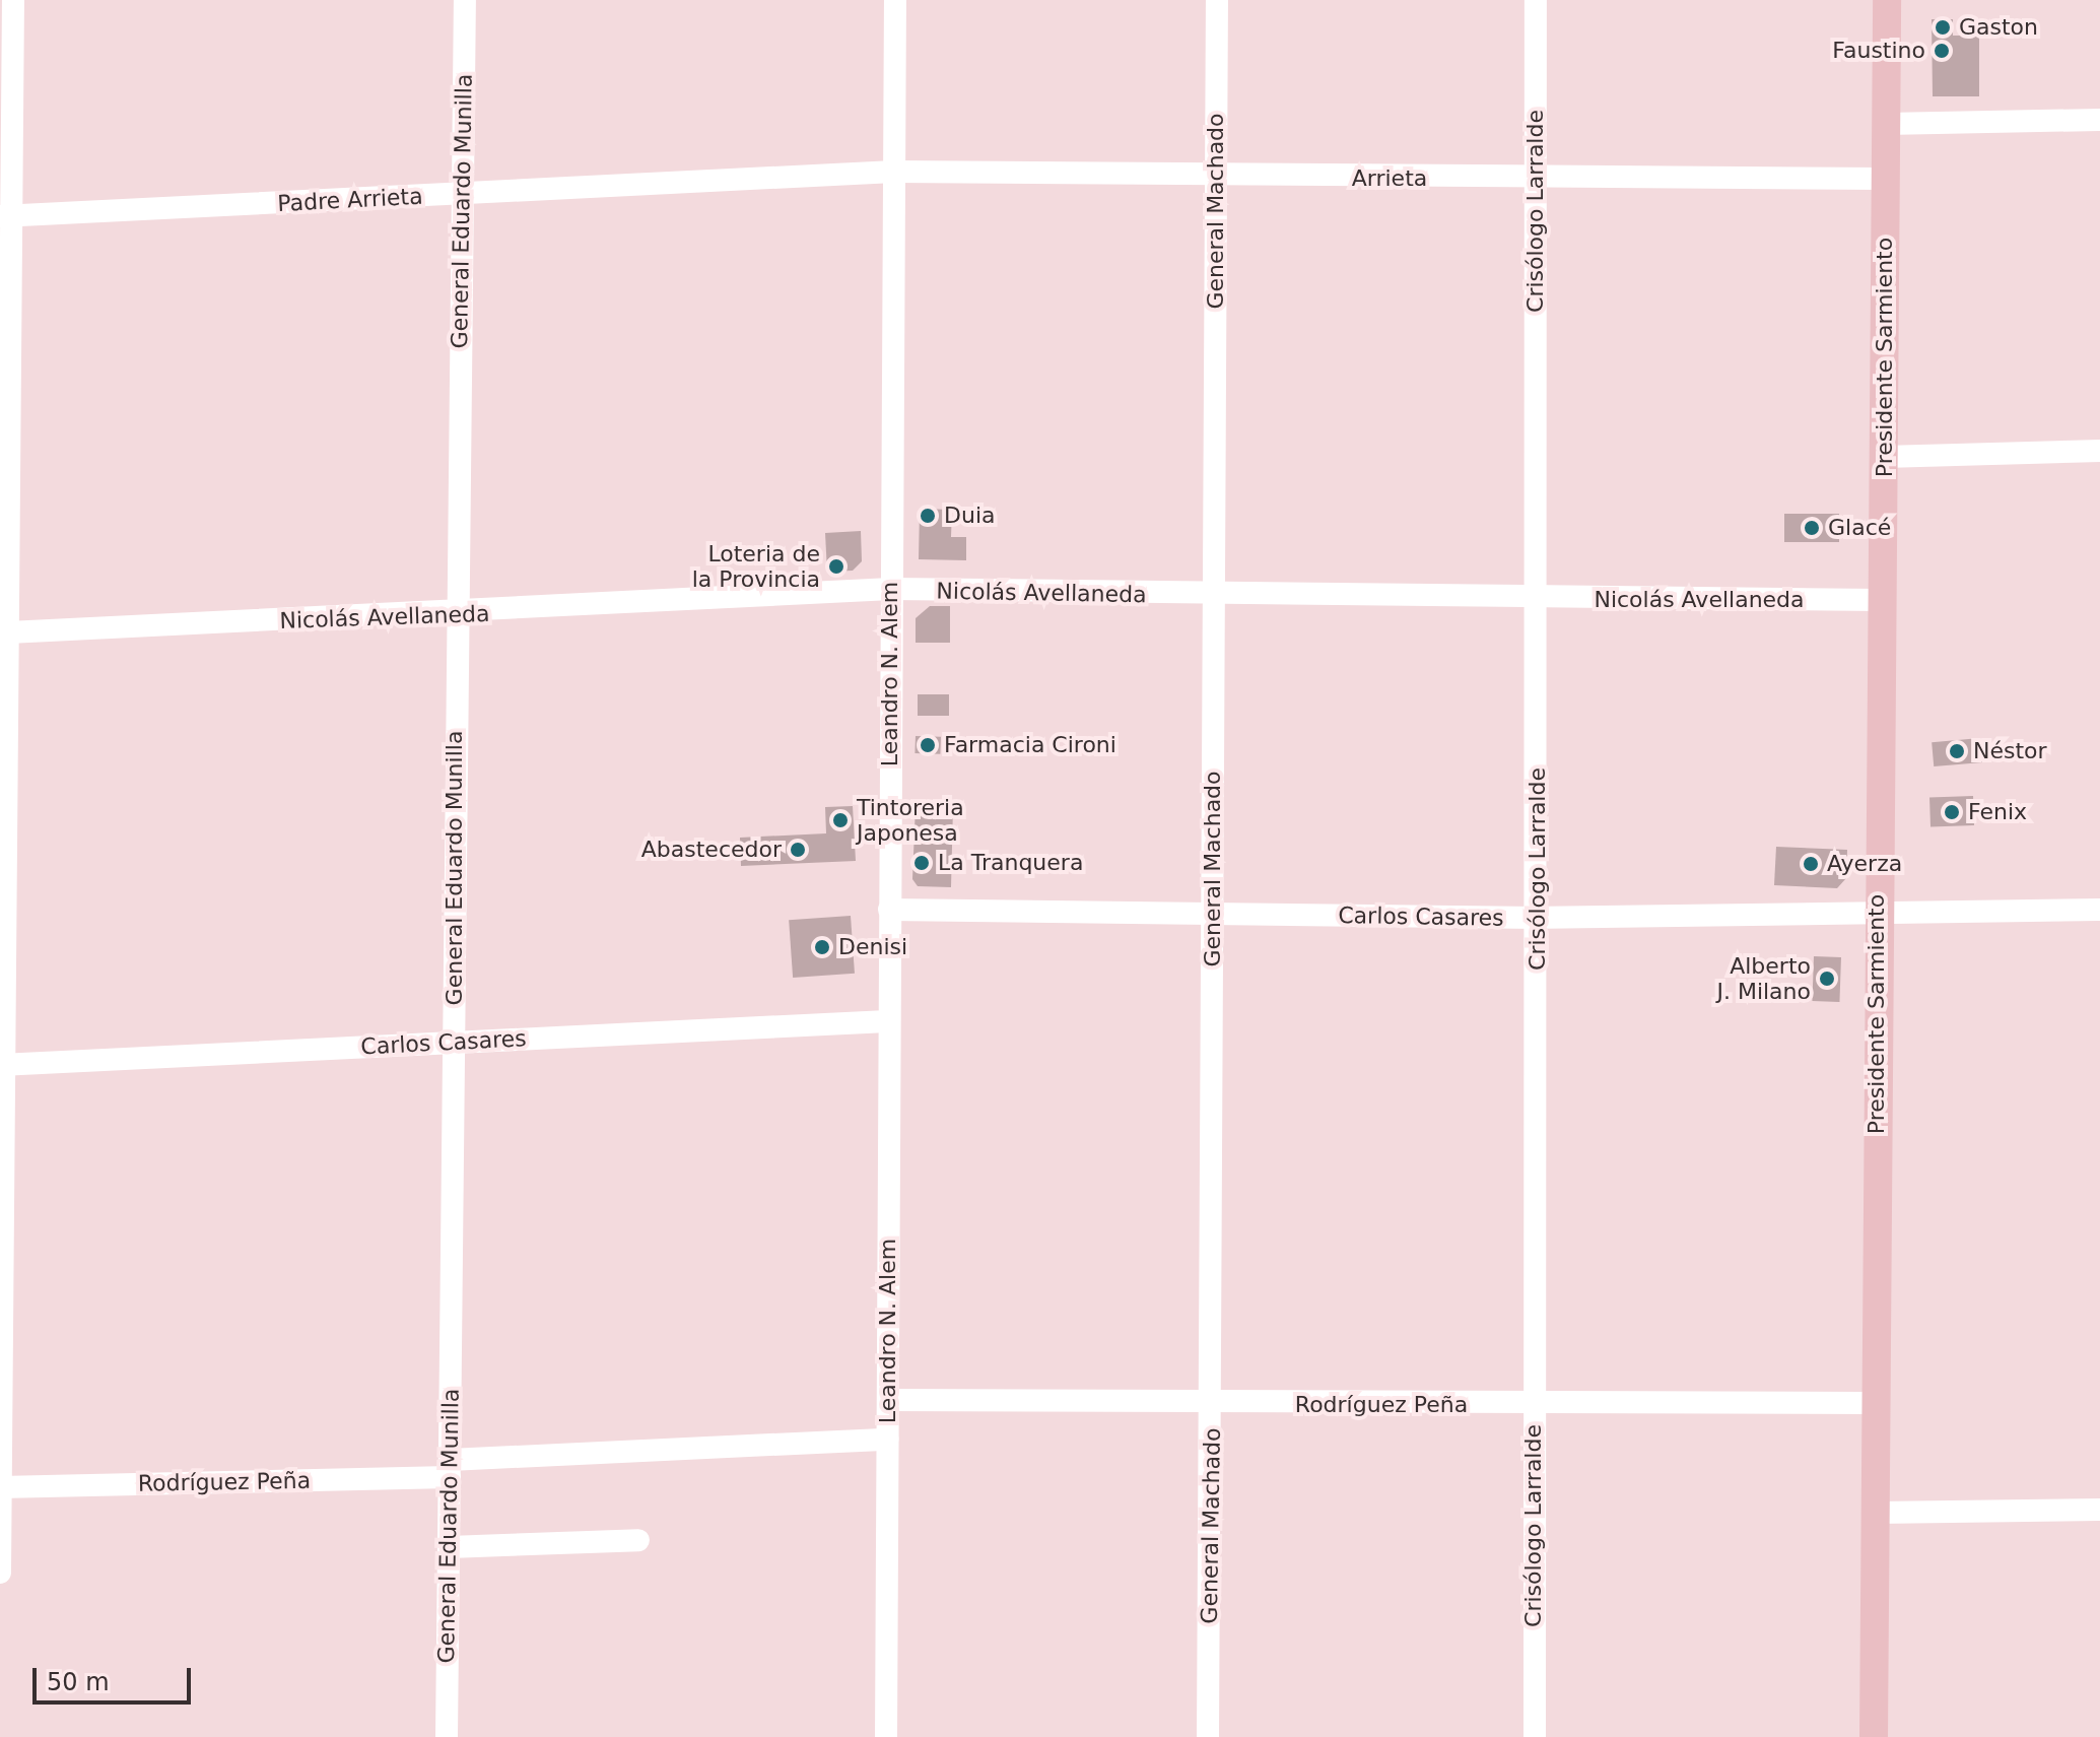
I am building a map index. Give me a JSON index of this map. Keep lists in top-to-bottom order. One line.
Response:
{"streets":{"main road":["Presidente Sarmiento"],"street":["Arrieta","Padre Arrieta","General Eduardo Munilla","General Machado","Crisólogo Larralde","Nicolás Avellaneda","Leandro N. Alem","Carlos Casares","Rodríguez Peña"]},"crossings":[["Arrieta","Padre Arrieta"],["Arrieta","General Machado"],["Arrieta","Crisólogo Larralde"],["Arrieta","Presidente Sarmiento"],["Arrieta","Leandro N. Alem"],["Padre Arrieta","General Eduardo Munilla"],["Padre Arrieta","Leandro N. Alem"],["General Eduardo Munilla","Nicolás Avellaneda"],["General Eduardo Munilla","Carlos Casares"],["General Eduardo Munilla","Rodríguez Peña"],["General Machado","Nicolás Avellaneda"],["General Machado","Carlos Casares"],["General Machado","Rodríguez Peña"],["Crisólogo Larralde","Nicolás Avellaneda"],["Crisólogo Larralde","Carlos Casares"],["Crisólogo Larralde","Rodríguez Peña"],["Presidente Sarmiento","Nicolás Avellaneda"],["Presidente Sarmiento","Carlos Casares"],["Presidente Sarmiento","Rodríguez Peña"],["Nicolás Avellaneda","Leandro N. Alem"],["Leandro N. Alem","Carlos Casares"],["Leandro N. Alem","Rodríguez Peña"]],"places":["Gaston","Faustino","Duia","Glacé","Loteria de la Provincia","Farmacia Cironi","Néstor","Fenix","Tintoreria Japonesa","Abastecedor","La Tranquera","Ayerza","Denisi","Alberto J. Milano"],"scale_bar":"50 m"}
